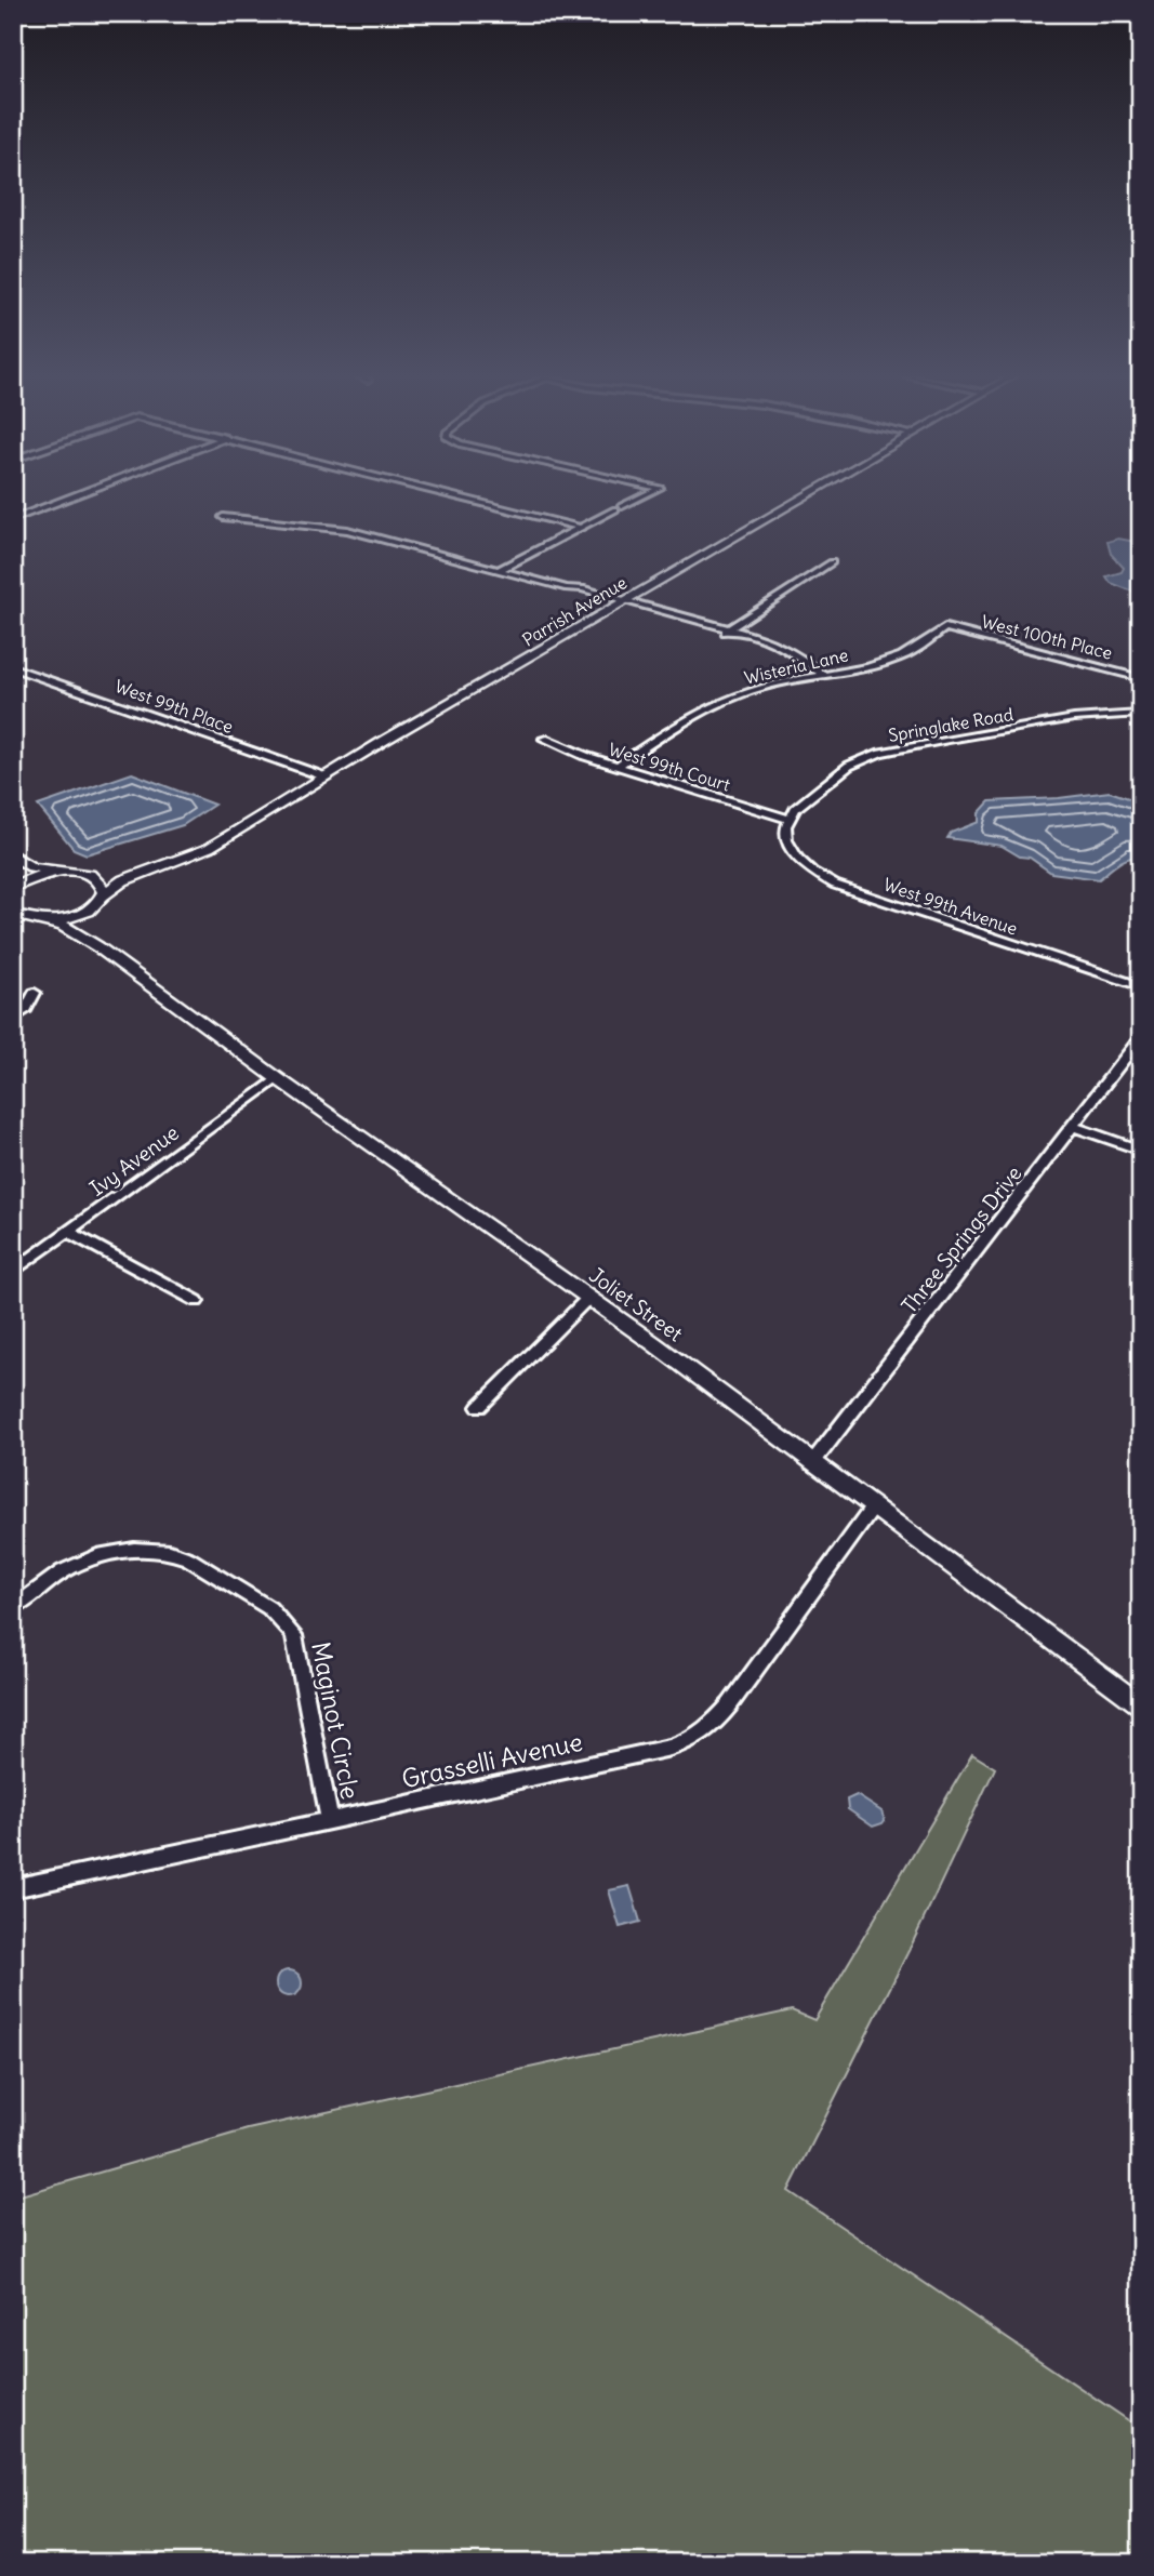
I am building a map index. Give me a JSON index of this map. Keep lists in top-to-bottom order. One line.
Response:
{"streets":{"street":["Parrish Avenue","West 100th Place","Wisteria Lane","West 99th Place","Springlake Road","West 99th Court","West 99th Avenue","Ivy Avenue","Three Springs Drive","Joliet Street","Maginot Circle","Grasselli Avenue"]},"crossings":[["Parrish Avenue","West 99th Place"],["Parrish Avenue","Joliet Street"],["West 100th Place","Wisteria Lane"],["Wisteria Lane","West 99th Court"],["Springlake Road","West 99th Court"],["Springlake Road","West 99th Avenue"],["West 99th Court","West 99th Avenue"],["Ivy Avenue","Joliet Street"],["Three Springs Drive","Joliet Street"],["Joliet Street","Grasselli Avenue"],["Maginot Circle","Grasselli Avenue"]]}
